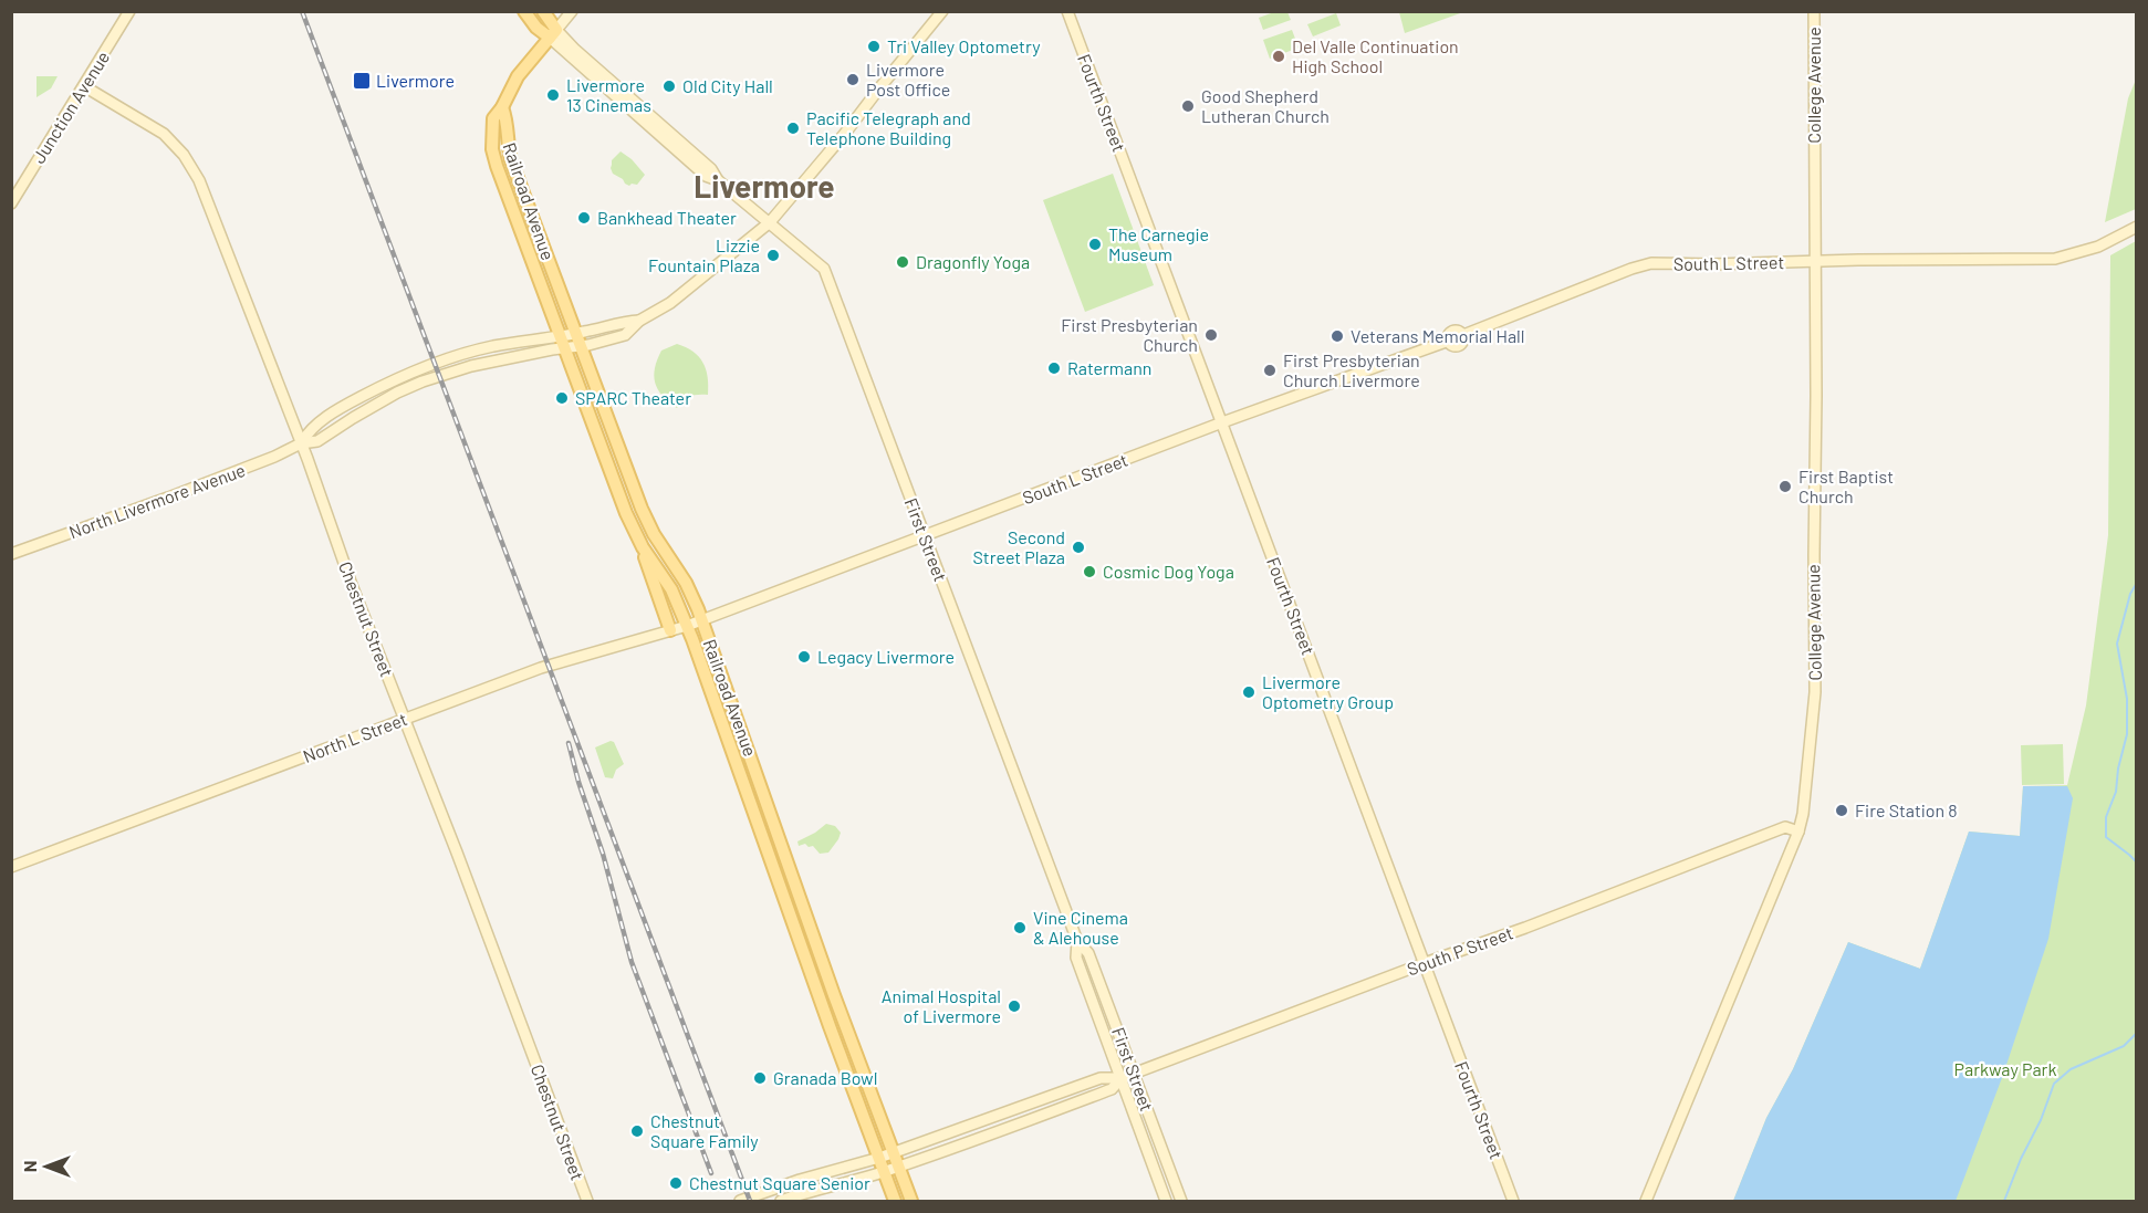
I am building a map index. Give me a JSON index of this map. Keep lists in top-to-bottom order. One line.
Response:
{"streets":{"main road":["Railroad Avenue","First Street"],"street":["College Avenue","Fourth Street","Junction Avenue","South L Street","North Livermore Avenue","Chestnut Street","North L Street","South P Street"]},"crossings":[["College Avenue","South L Street"],["College Avenue","South P Street"],["Fourth Street","South L Street"],["Fourth Street","South P Street"],["Junction Avenue","Chestnut Street"],["Railroad Avenue","South L Street"],["Railroad Avenue","North Livermore Avenue"],["Railroad Avenue","North L Street"],["Railroad Avenue","South P Street"],["South L Street","First Street"],["South L Street","North L Street"],["North Livermore Avenue","First Street"],["North Livermore Avenue","Chestnut Street"],["First Street","South P Street"],["Chestnut Street","North L Street"]],"districts":["Livermore"],"parks":["Parkway Park"],"places":{"other":["Tri Valley Optometry","Del Valle Continuation High School","Livermore Post Office","Old City Hall","Livermore 13 Cinemas","Good Shepherd Lutheran Church","Pacific Telegraph and Telephone Building","Bankhead Theater","The Carnegie Museum","Lizzie Fountain Plaza","Dragonfly Yoga","First Presbyterian Church","Veterans Memorial Hall","Ratermann","First Presbyterian Church Livermore","SPARC Theater","First Baptist Church","Second Street Plaza","Cosmic Dog Yoga","Legacy Livermore","Livermore Optometry Group","Fire Station 8","Vine Cinema & Alehouse","Animal Hospital of Livermore","Granada Bowl","Chestnut Square Family","Chestnut Square Senior"],"transit":["Livermore"]},"north":"left"}
